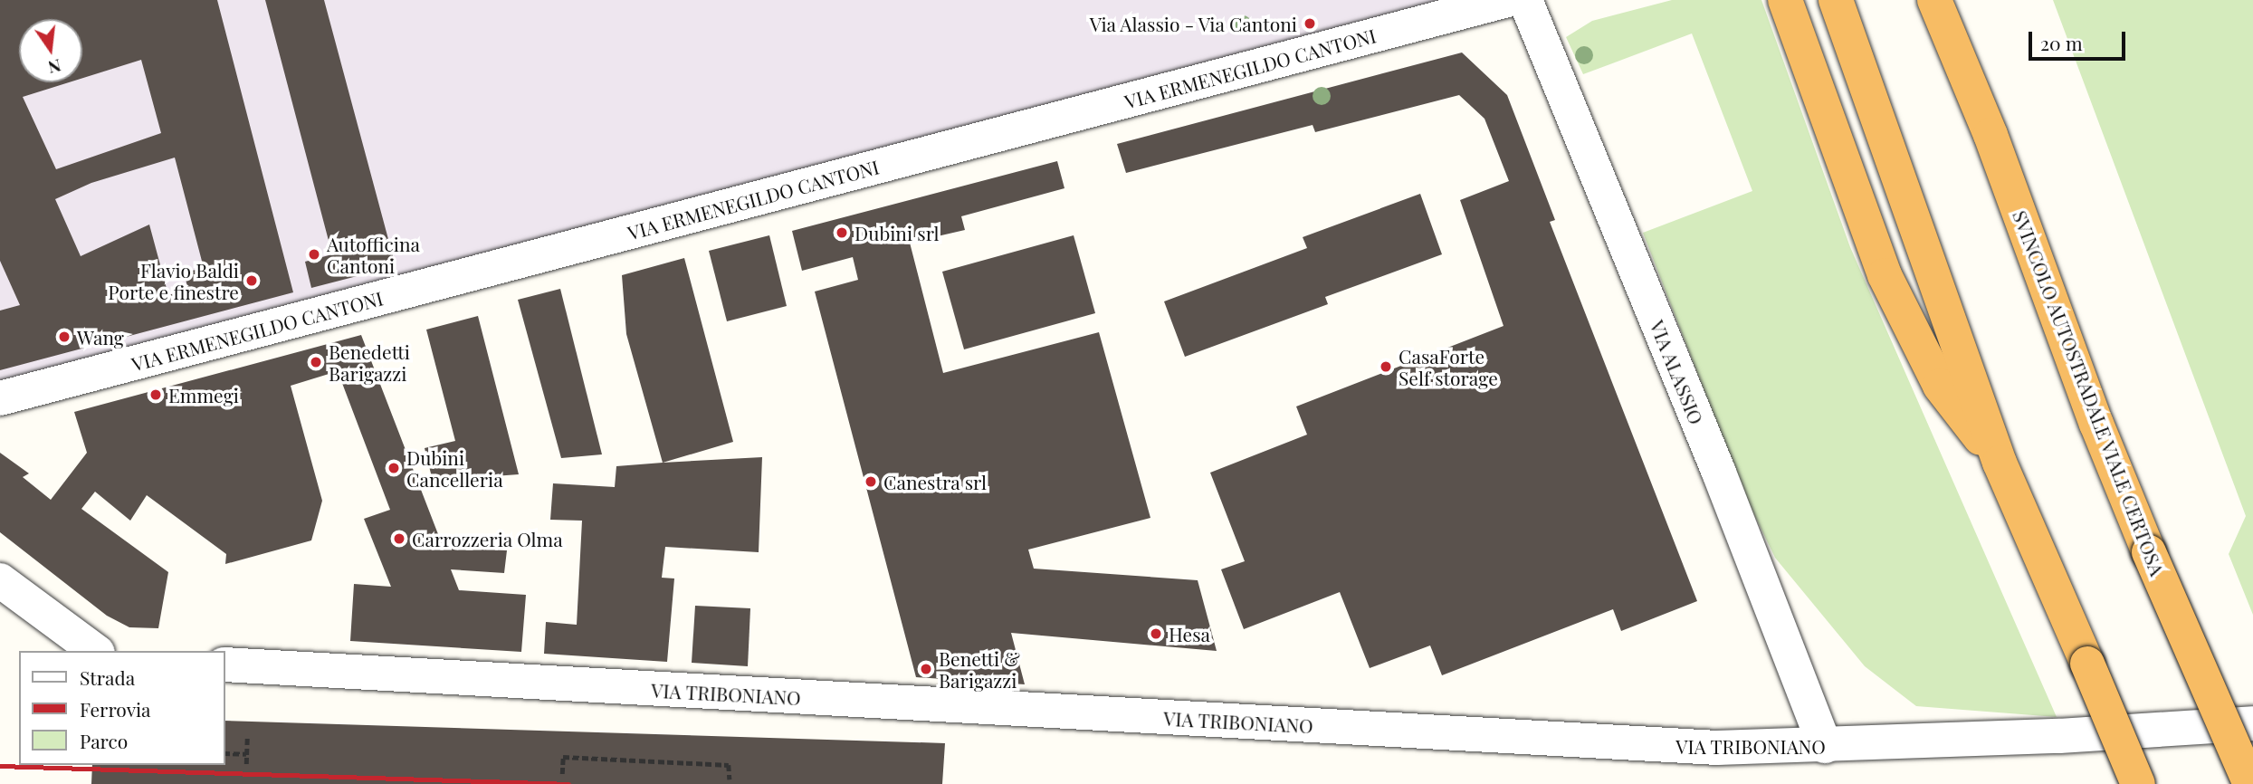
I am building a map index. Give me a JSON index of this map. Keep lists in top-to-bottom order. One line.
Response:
{"streets":{"highway":["SVINCOLO AUTOSTRADALE VIALE CERTOSA"],"street":["VIA ERMENEGILDO CANTONI","VIA ALASSIO","VIA TRIBONIANO"]},"crossings":[["VIA ALASSIO","VIA TRIBONIANO"]],"places":["Via Alassio - Via Cantoni","Dubini srl","Autofficina Cantoni","Flavio Baldi Porte e finestre","Wang","Benedetti Barigazzi","CasaForte Self storage","Emmegi","Dubini Cancelleria","Canestra srl","Carrozzeria Olma","Hesa","Benetti & Barigazzi"],"legend":["Strada","Ferrovia","Parco"],"scale_bar":"20 m","north":"bottom"}
